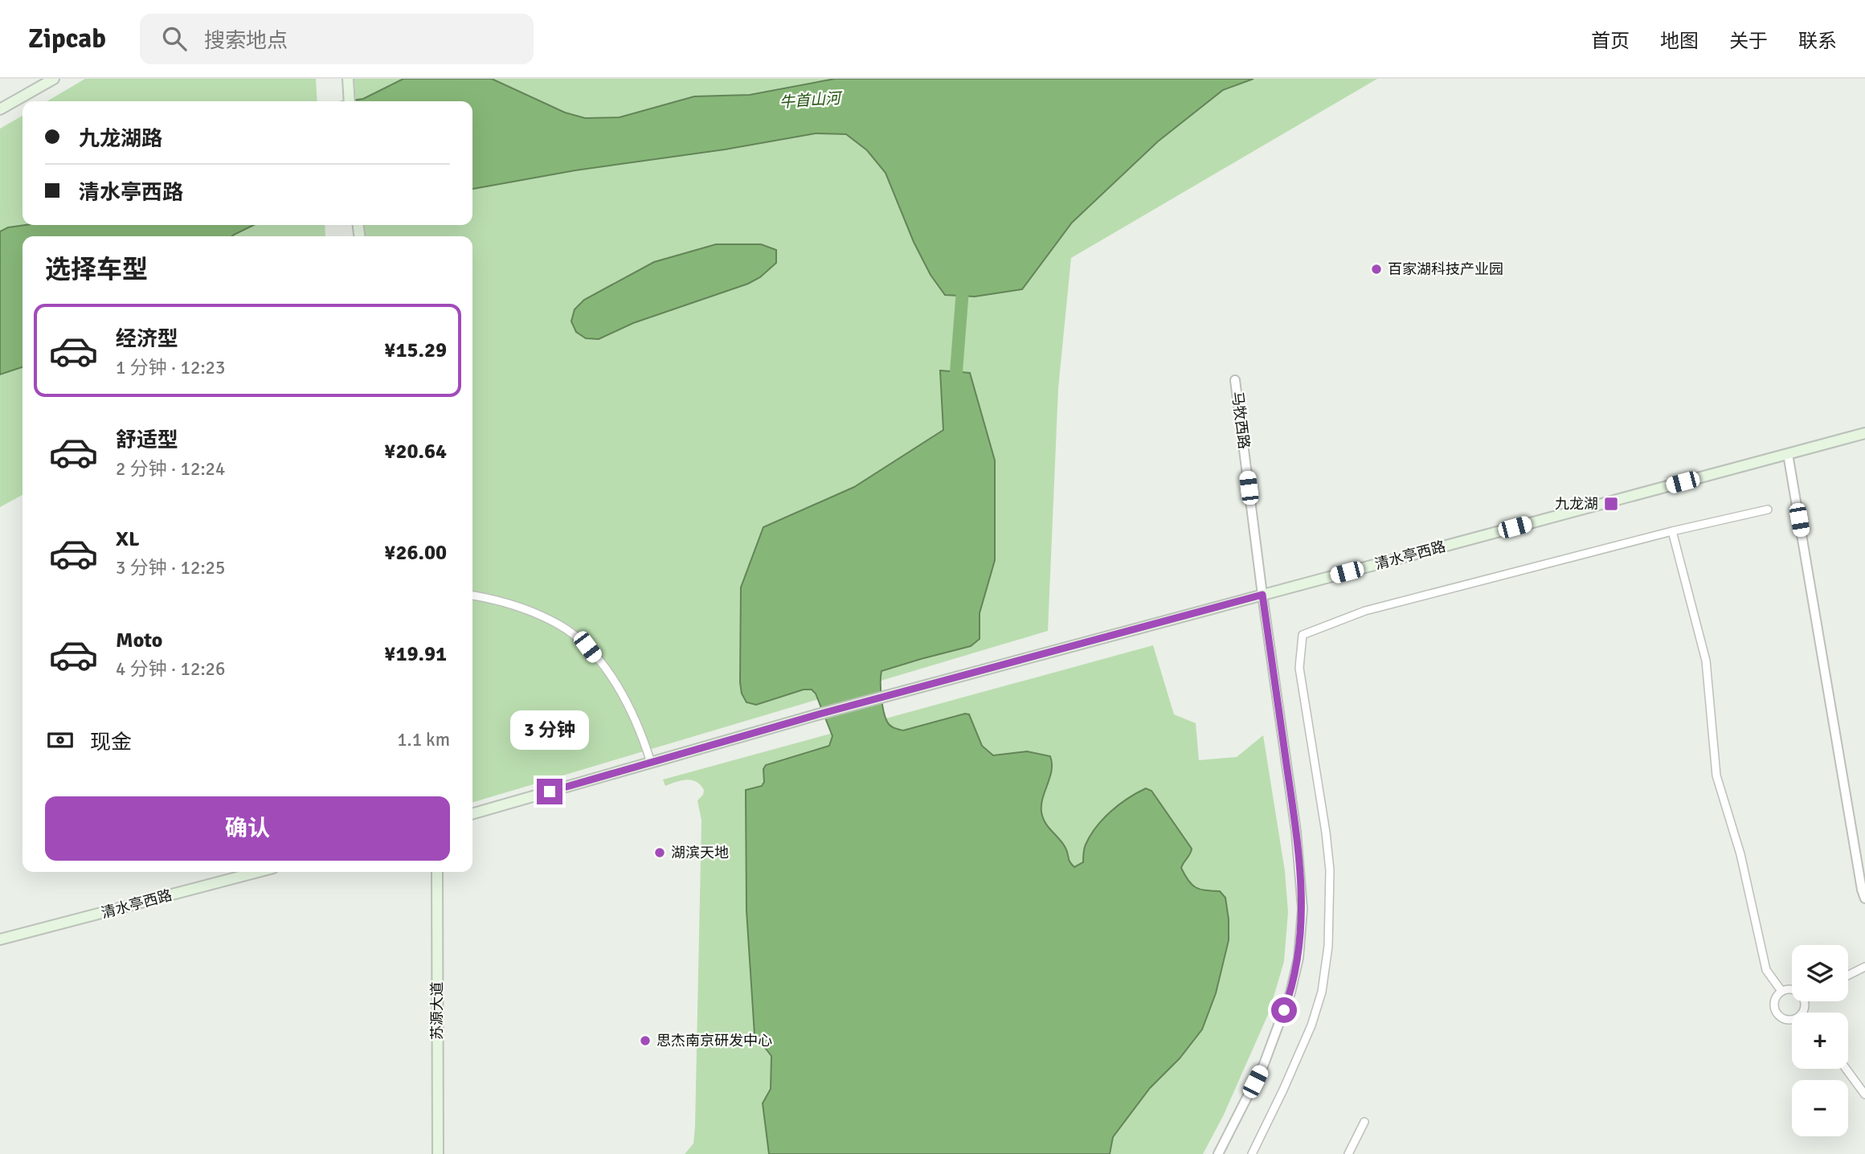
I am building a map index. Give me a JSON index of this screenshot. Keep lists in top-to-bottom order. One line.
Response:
{"streets":{"main road":["清水亭西路","苏源大道"],"street":["马牧西路"]},"crossings":[["马牧西路","清水亭西路"]],"water":["牛首山河"],"places":{"other":["百家湖科技产业园","湖滨天地","思杰南京研发中心"],"transit":["九龙湖"]},"page":{"header":"Zipcab","search":"搜索地点","nav":["首页","地图","关于","联系"],"banner":["九龙湖路","清水亭西路"],"heading":"选择车型","list":[{"name":"经济型","note":"1 分钟 · 12:23","value":"¥15.29"},{"name":"舒适型","note":"2 分钟 · 12:24","value":"¥20.64"},{"name":"XL","note":"3 分钟 · 12:25","value":"¥26.00"},{"name":"Moto","note":"4 分钟 · 12:26","value":"¥19.91"}],"pay":["现金","1.1 km"],"bubble":"3 分钟","buttons":"确认","map_buttons":["+","−"]}}
